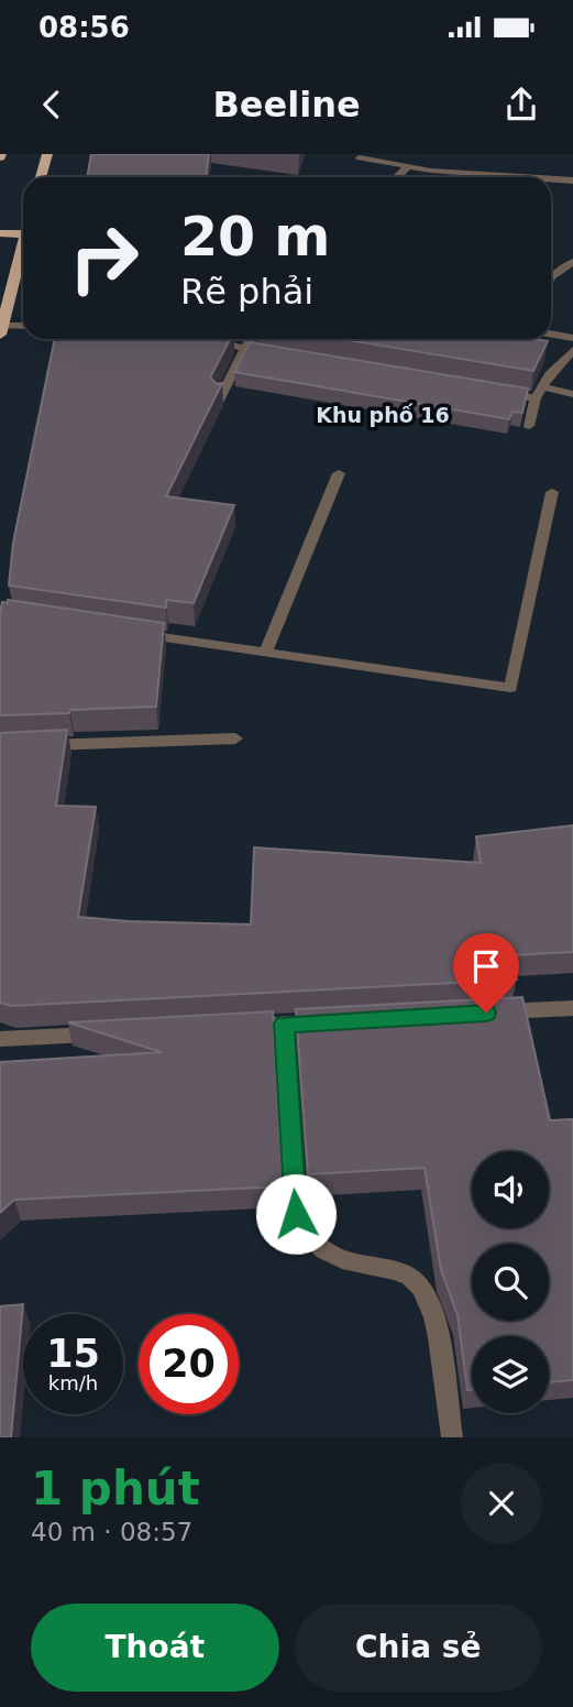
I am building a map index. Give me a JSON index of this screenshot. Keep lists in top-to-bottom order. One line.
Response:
{"districts":["Khu phố 16"],"page":{"status":"08:56","header":"Beeline","turn":["20 m","Rẽ phải"],"speed":"15 km/h","limit":"20","heading":["1 phút","40 m · 08:57"],"buttons":["Thoát","Chia sẻ"]}}
